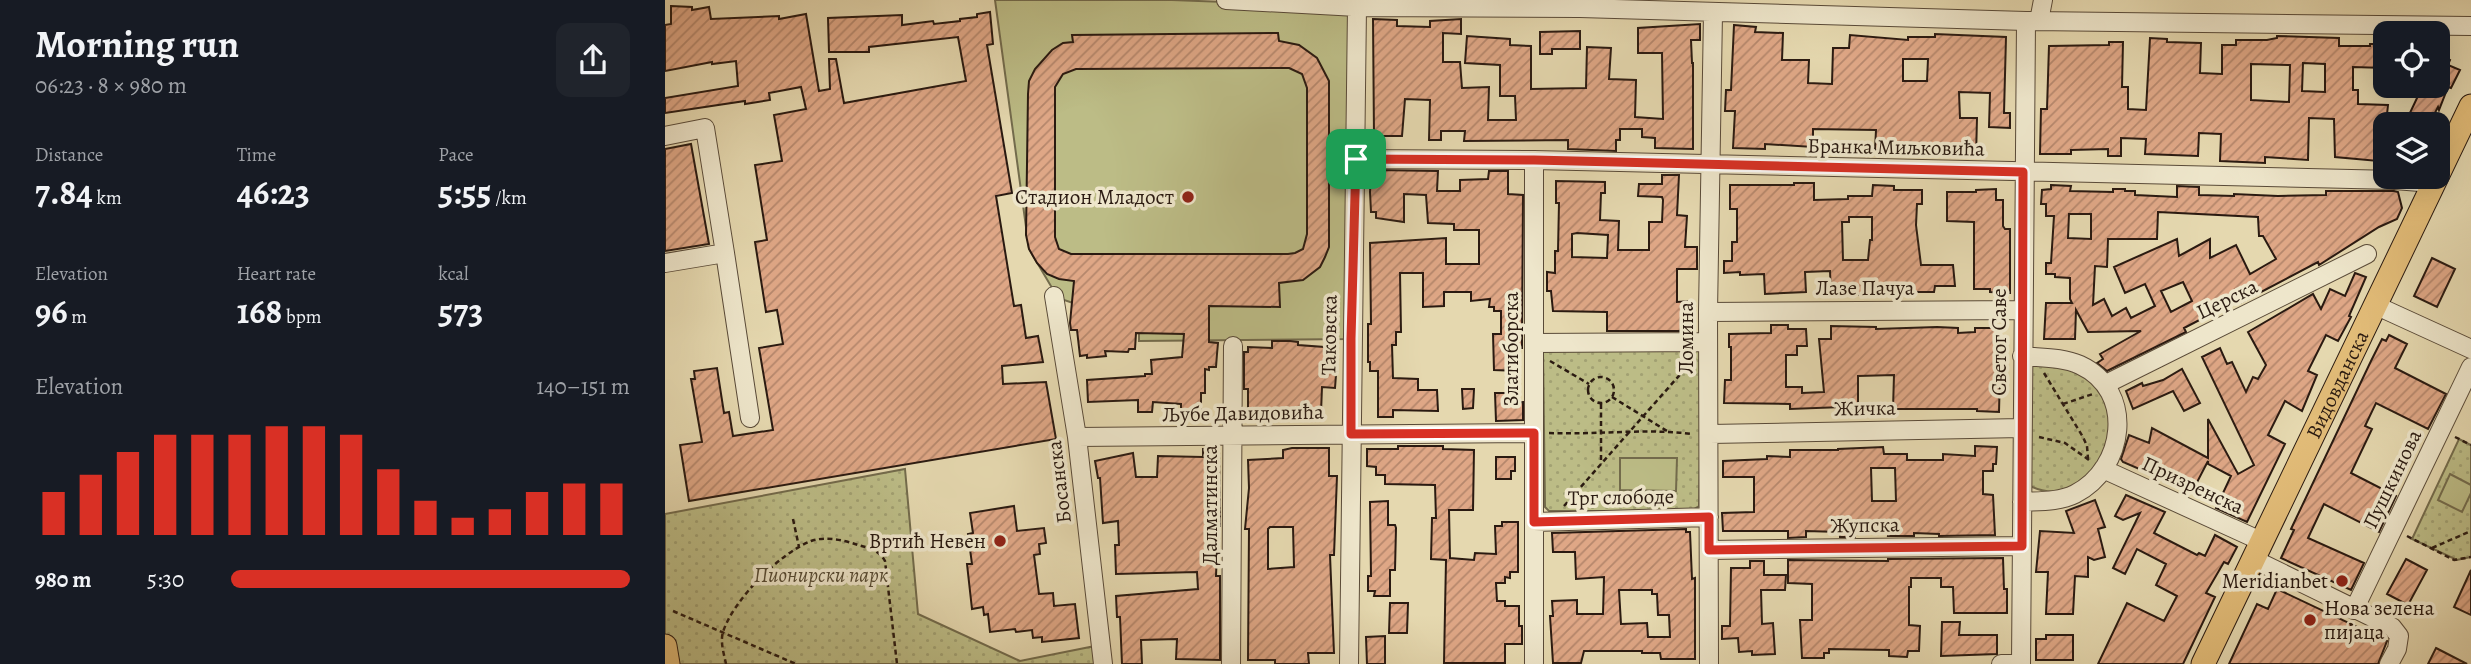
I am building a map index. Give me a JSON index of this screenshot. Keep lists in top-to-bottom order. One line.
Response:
{"streets":{"main road":["Видовданска"],"street":["Бранка Миљковића","Лазе Пачуа","Церска","Таковска","Ломина","Светог Саве","Златиборска","Жичка","Љубе Давидовића","Пушкинова","Босанска","Призренска","Трг слободе","Далматинска","Жупска"]},"crossings":[["Бранка Миљковића","Таковска"],["Бранка Миљковића","Ломина"],["Бранка Миљковића","Светог Саве"],["Бранка Миљковића","Златиборска"],["Лазе Пачуа","Ломина"],["Лазе Пачуа","Светог Саве"],["Таковска","Љубе Давидовића"],["Ломина","Жичка"],["Ломина","Трг слободе"],["Ломина","Жупска"],["Светог Саве","Жичка"],["Светог Саве","Жупска"],["Златиборска","Љубе Давидовића"],["Златиборска","Трг слободе"],["Видовданска","Призренска"],["Љубе Давидовића","Босанска"],["Љубе Давидовића","Далматинска"],["Пушкинова","Призренска"]],"parks":["Пионирски парк"],"places":["Стадион Младост","Вртић Невен","Meridianbet","Нова зелена пијаца"],"page":{"heading":["Morning run","06:23 · 8 × 980 m"],"stats":[["Distance","7.84 km"],["Time","46:23"],["Pace","5:55 /km"],["Elevation","96 m"],["Heart rate","168 bpm"],["kcal","573"]],"chart":["Elevation","140–151 m"],"list":[{"name":"980 m","note":"5:30"}]}}
